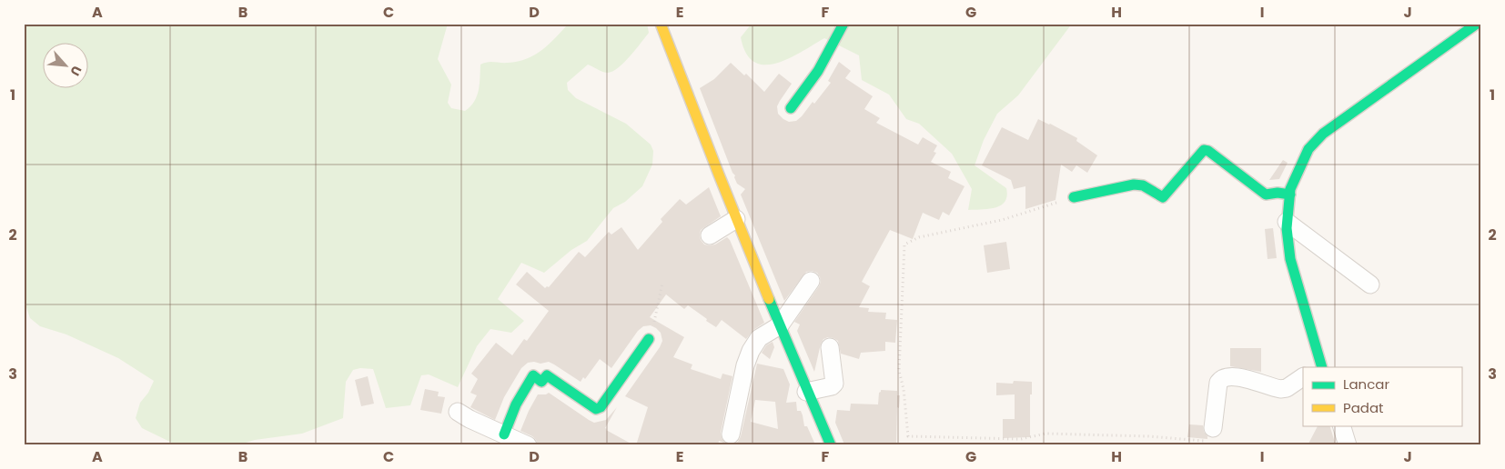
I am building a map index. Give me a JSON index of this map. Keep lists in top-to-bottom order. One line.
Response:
{"legend":["Lancar","Padat"],"north":"bottom right","grid":{"columns":["A","B","C","D","E","F","G","H","I","J"],"rows":["1","2","3"]}}
